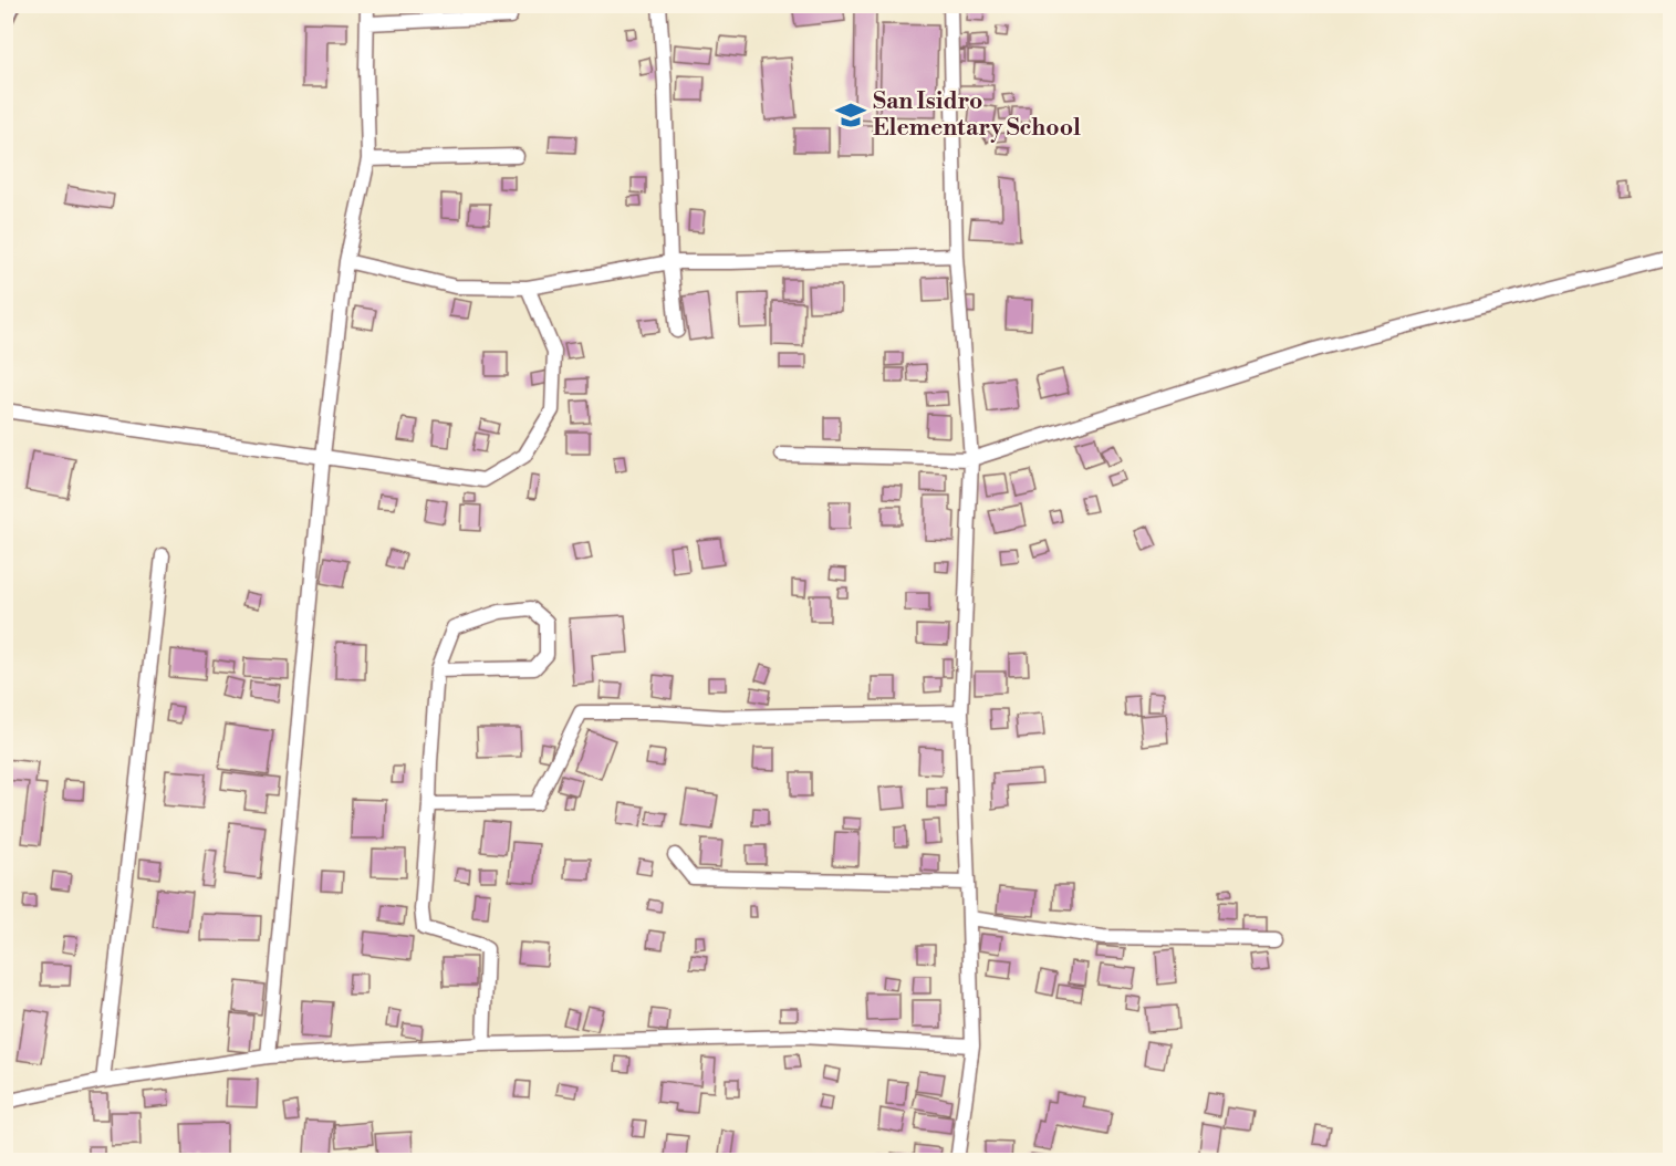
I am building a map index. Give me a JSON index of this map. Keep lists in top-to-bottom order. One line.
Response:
{"places":{"school or university":["San Isidro Elementary School"]}}
